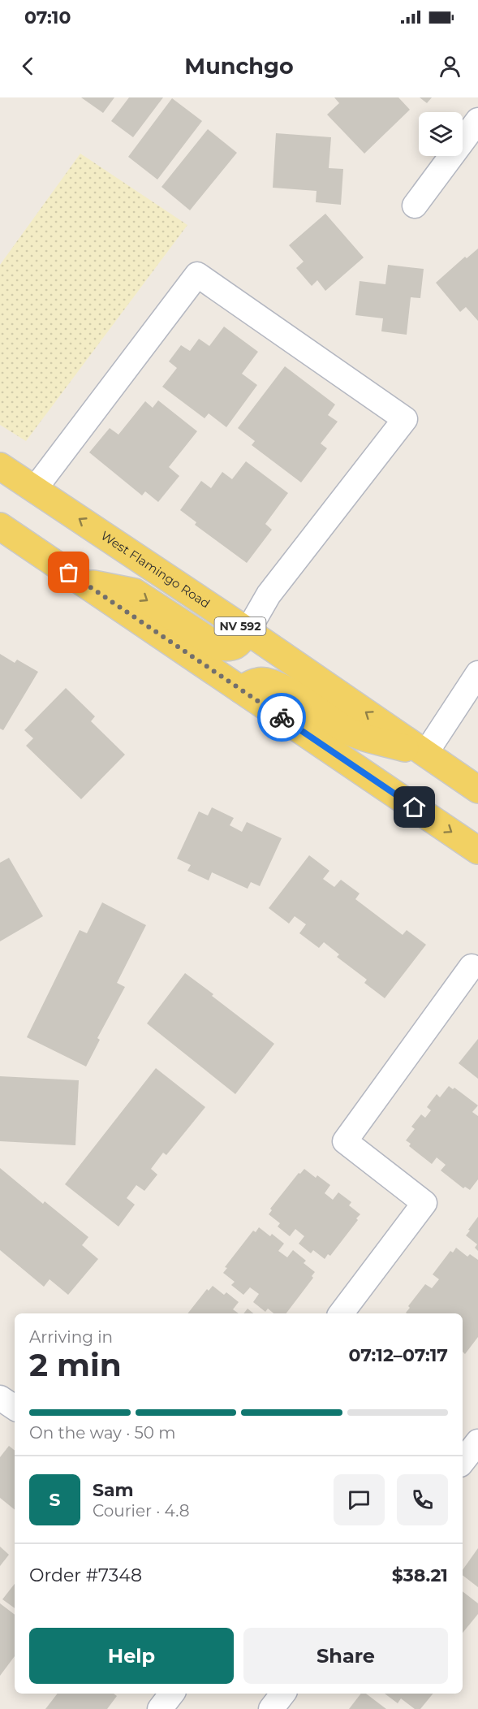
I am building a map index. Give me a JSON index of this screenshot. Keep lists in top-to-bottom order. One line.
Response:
{"streets":{"main road":["West Flamingo Road","NV 592"]},"page":{"status":"07:10","header":"Munchgo","heading":["2 min","Arriving in","07:12–07:17"],"panel":["Sam","Courier · 4.8","Order #7348","$38.21"],"bar":"On the way · 50 m","round":"S","buttons":["Help","Share"]}}
